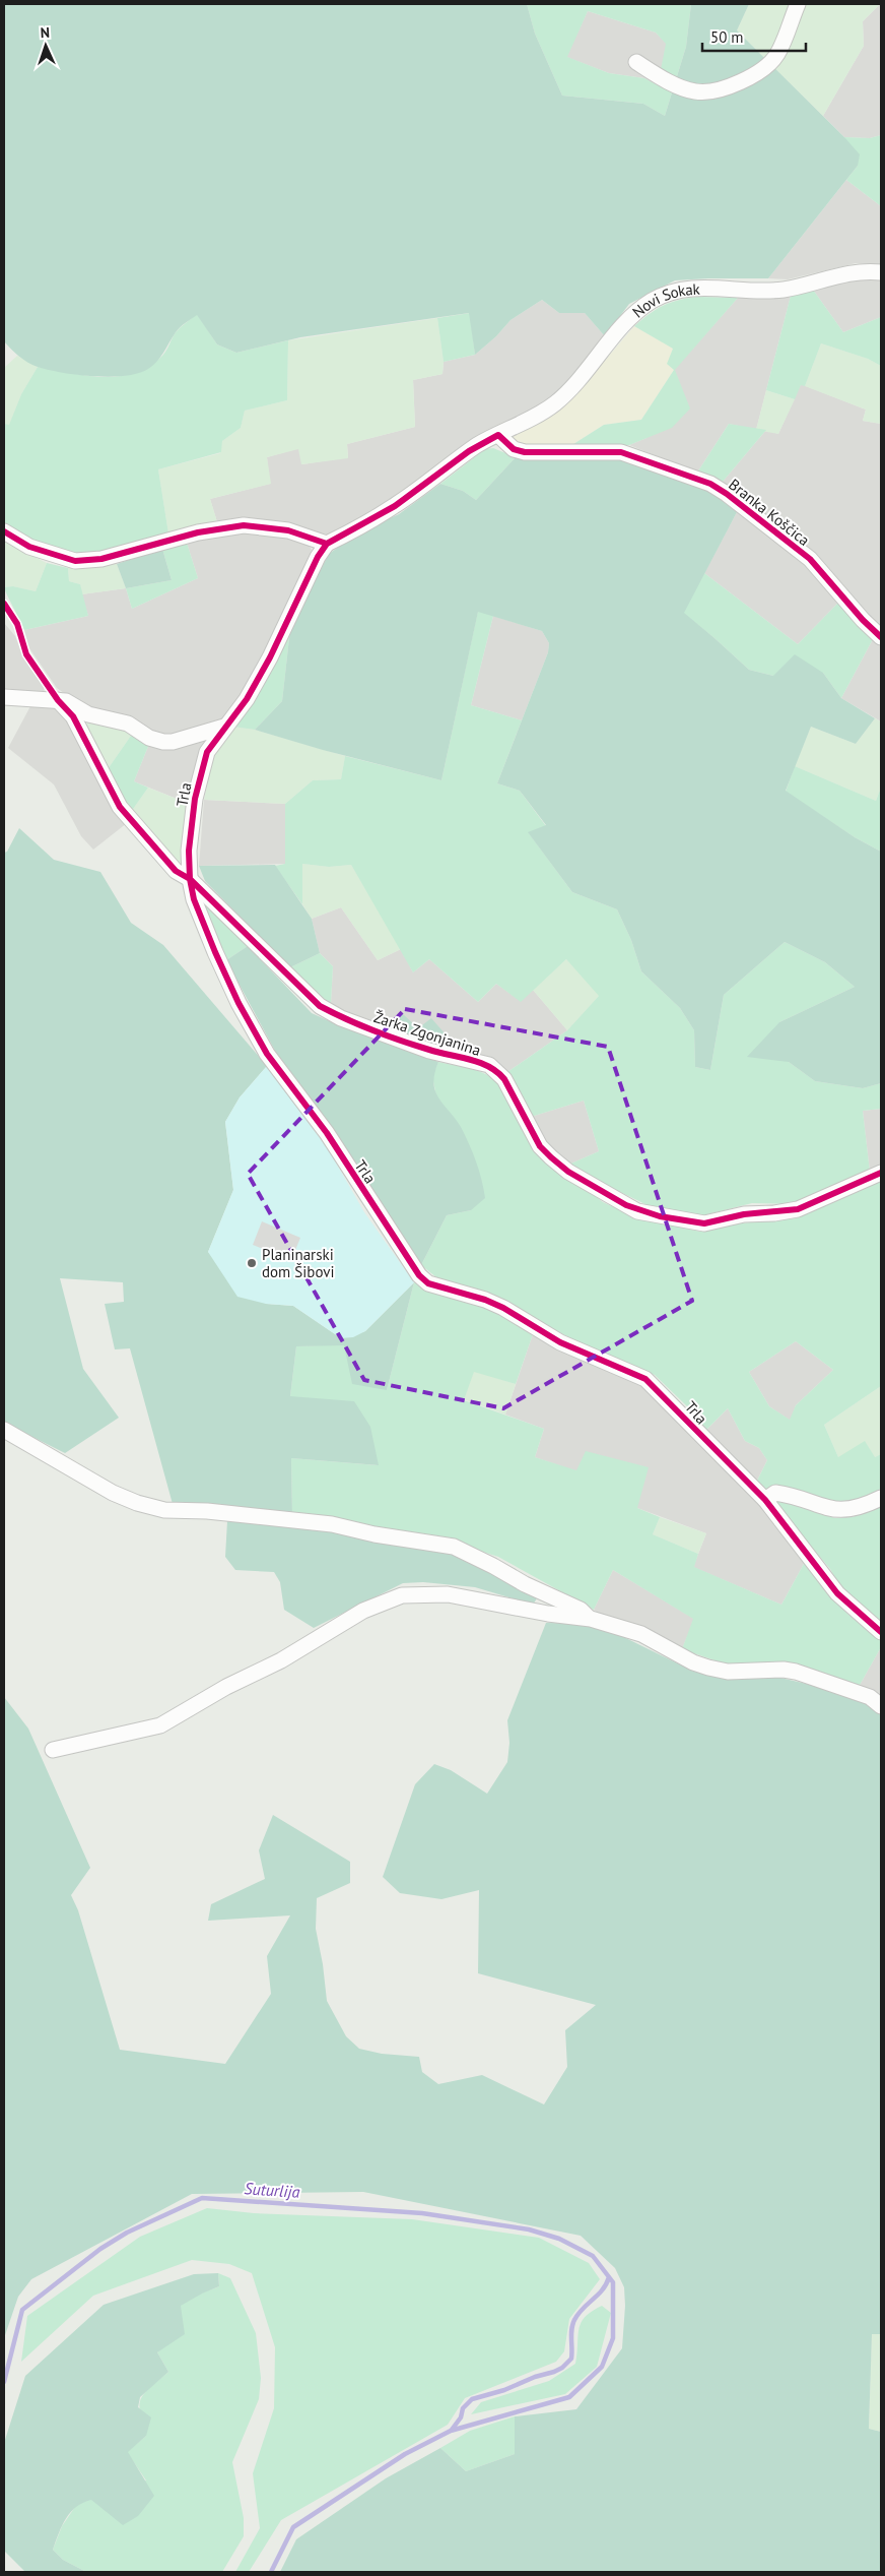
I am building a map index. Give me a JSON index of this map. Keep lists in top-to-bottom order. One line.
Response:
{"streets":{"street":["Novi Sokak","Branka Koščica","Trla","Žarka Zgonjanina"]},"crossings":[["Novi Sokak","Branka Koščica"],["Novi Sokak","Trla"],["Trla","Žarka Zgonjanina"]],"water":["Suturlija"],"places":["Planinarski dom Šibovi"],"scale_bar":"50 m","north":"top"}
